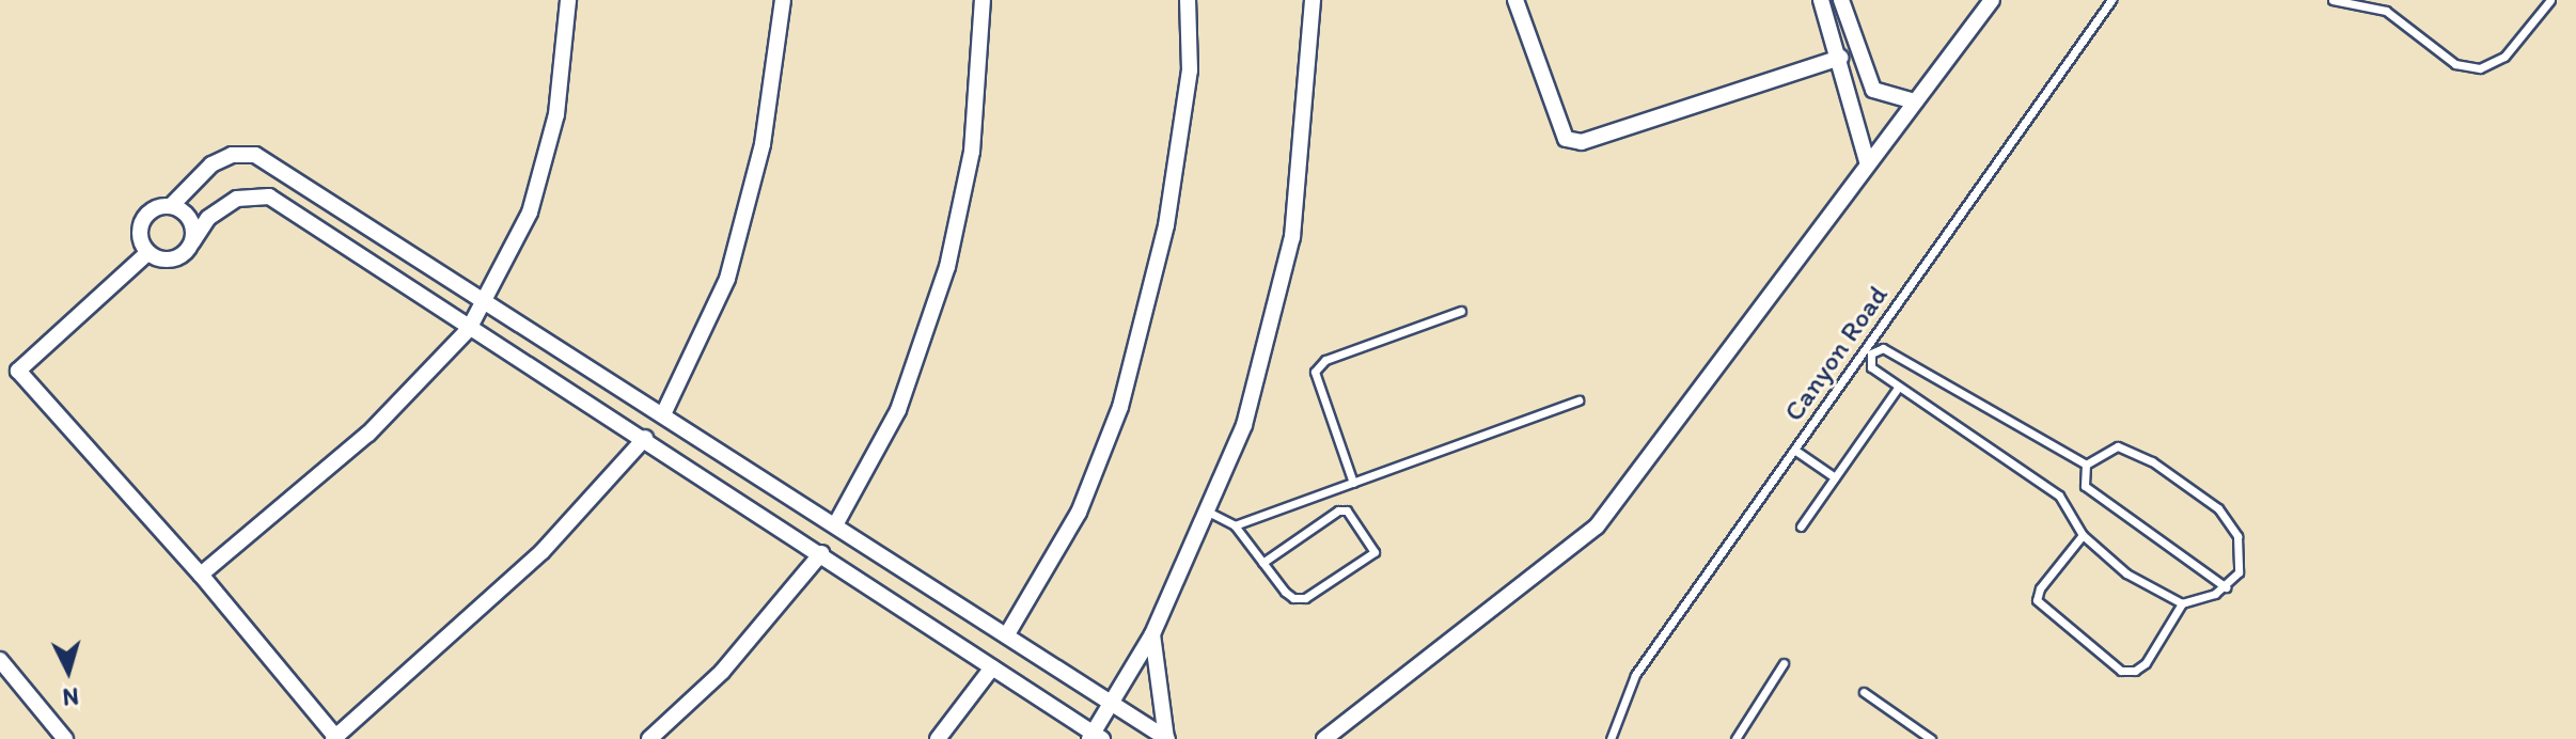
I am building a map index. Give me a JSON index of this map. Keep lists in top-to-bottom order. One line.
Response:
{"streets":{"lane":["Canyon Road"]},"north":"bottom"}
